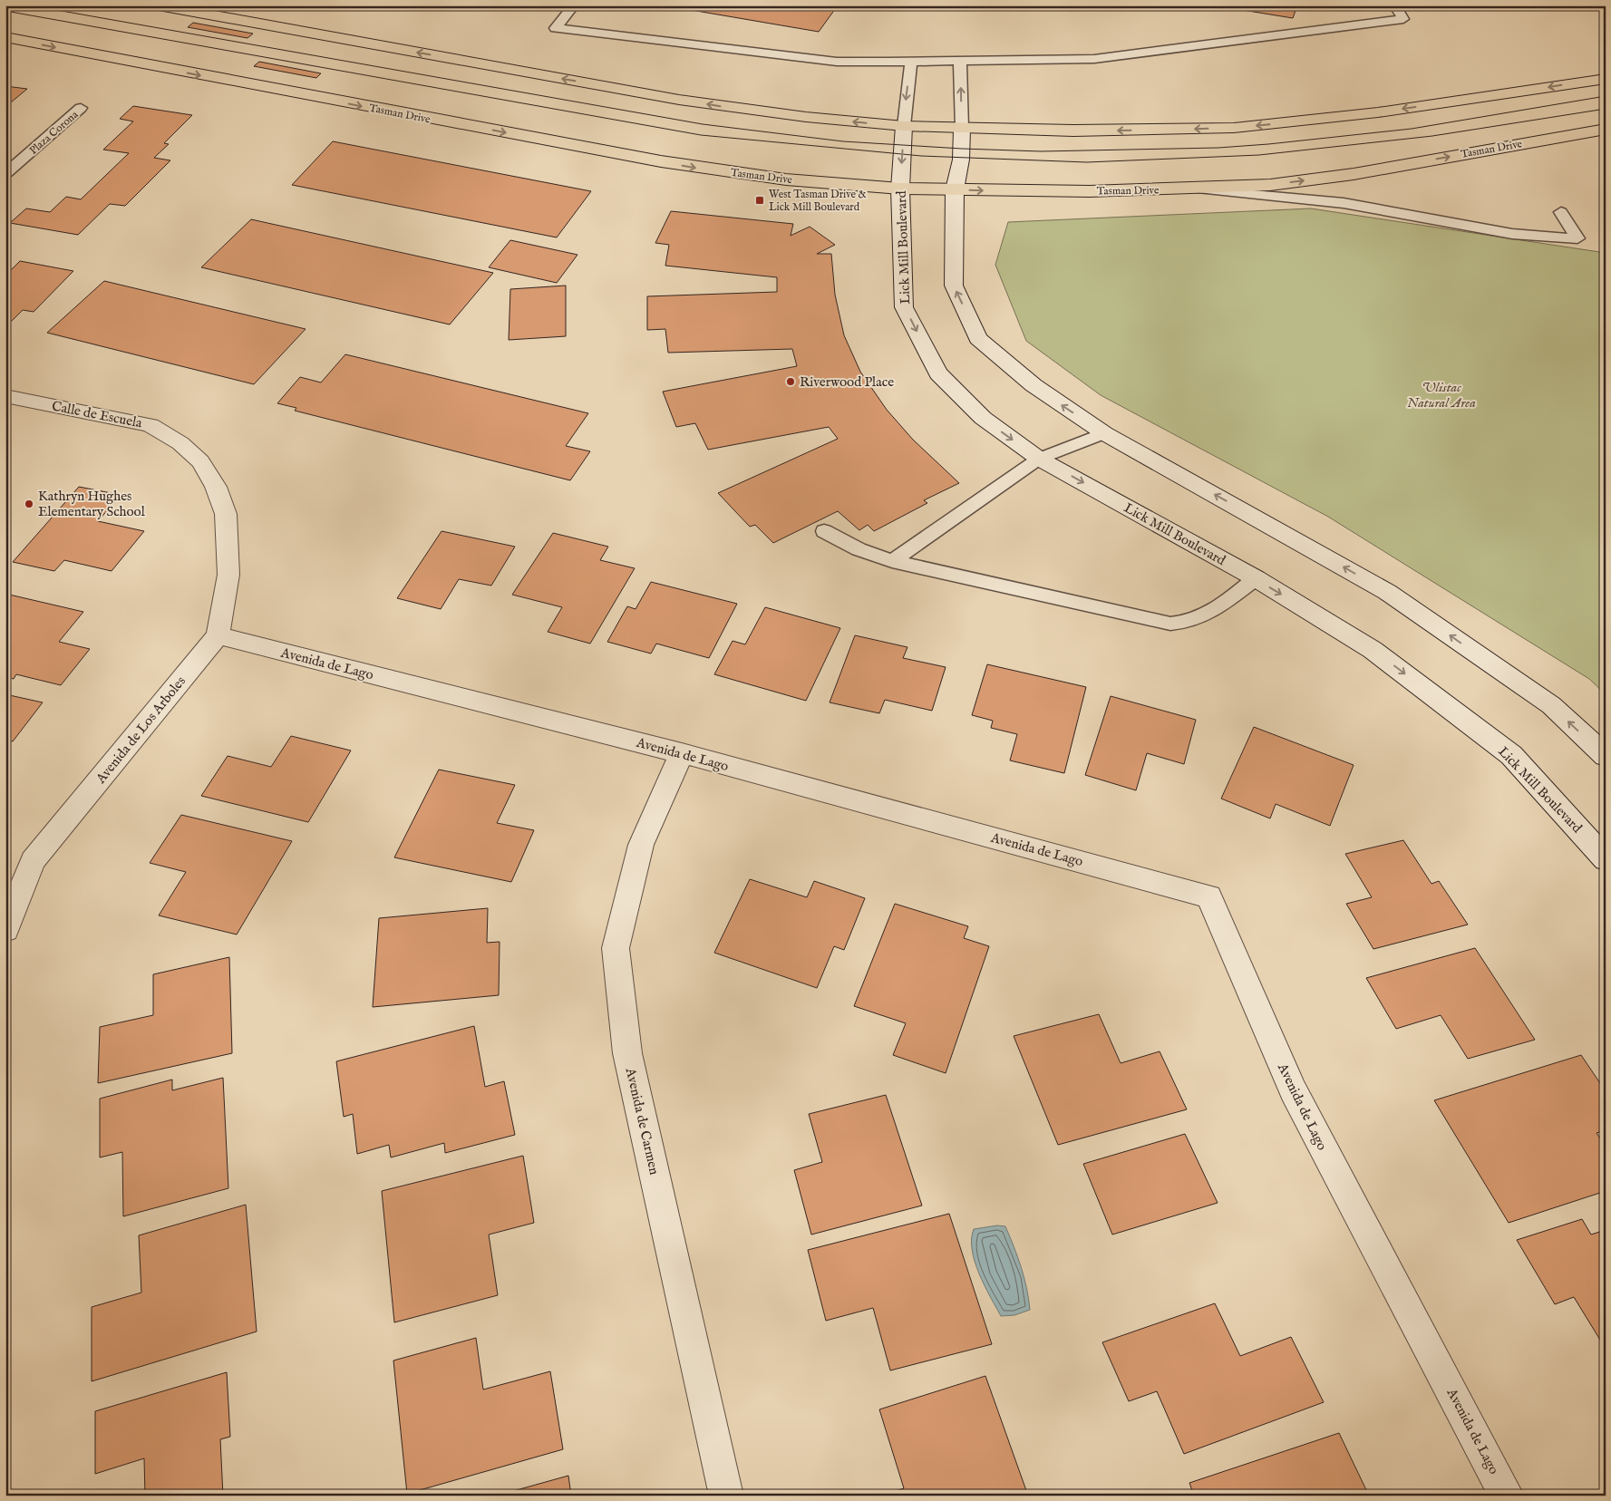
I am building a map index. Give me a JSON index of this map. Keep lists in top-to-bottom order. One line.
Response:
{"streets":{"main road":["Tasman Drive"],"street":["Lick Mill Boulevard","Calle de Escuela","Avenida de Lago","Avenida de Los Arboles","Avenida de Carmen"],"lane":["Plaza Corona"]},"crossings":[["Tasman Drive","Lick Mill Boulevard"],["Calle de Escuela","Avenida de Los Arboles"],["Avenida de Lago","Avenida de Los Arboles"],["Avenida de Lago","Avenida de Carmen"]],"parks":["Ulistac Natural Area"],"places":{"transit":["West Tasman Drive & Lick Mill Boulevard"],"other":["Riverwood Place","Kathryn Hughes Elementary School"]}}
